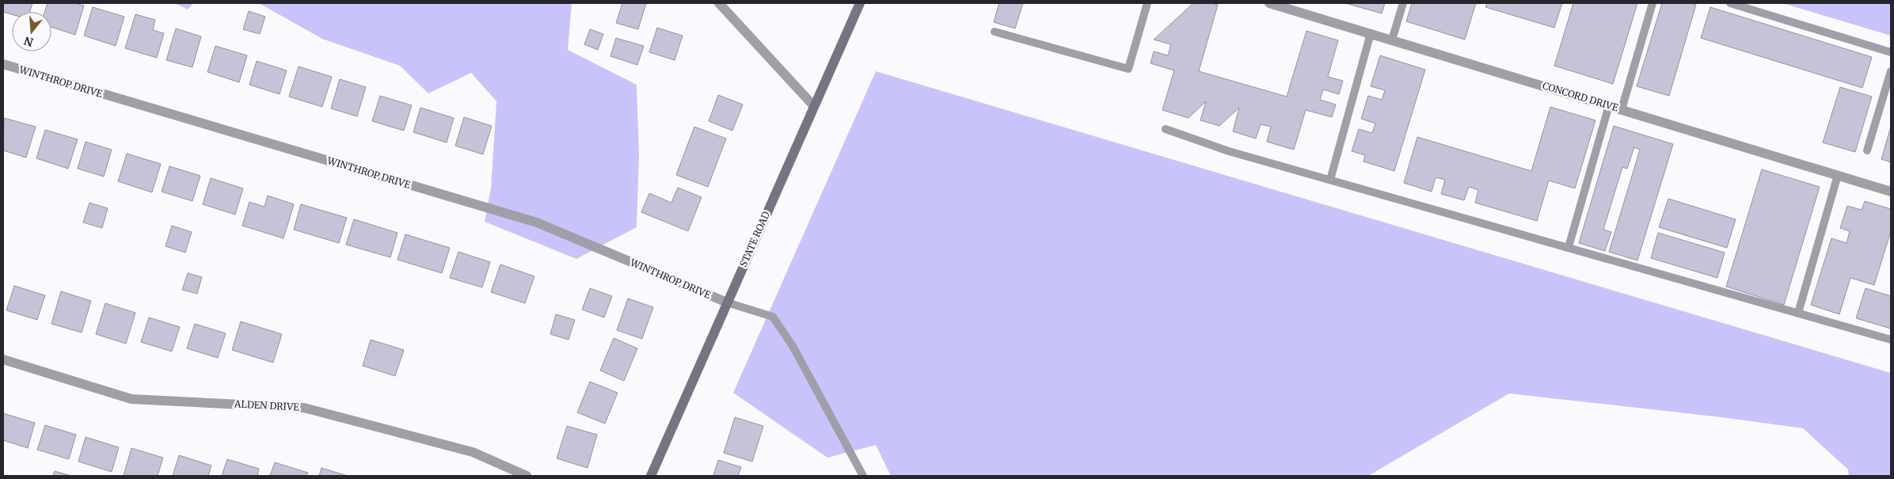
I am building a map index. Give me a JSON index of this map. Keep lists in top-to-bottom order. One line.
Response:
{"streets":{"main road":["STATE ROAD"],"street":["WINTHROP DRIVE","CONCORD DRIVE","ALDEN DRIVE"]},"crossings":[["WINTHROP DRIVE","STATE ROAD"]],"north":"bottom"}
